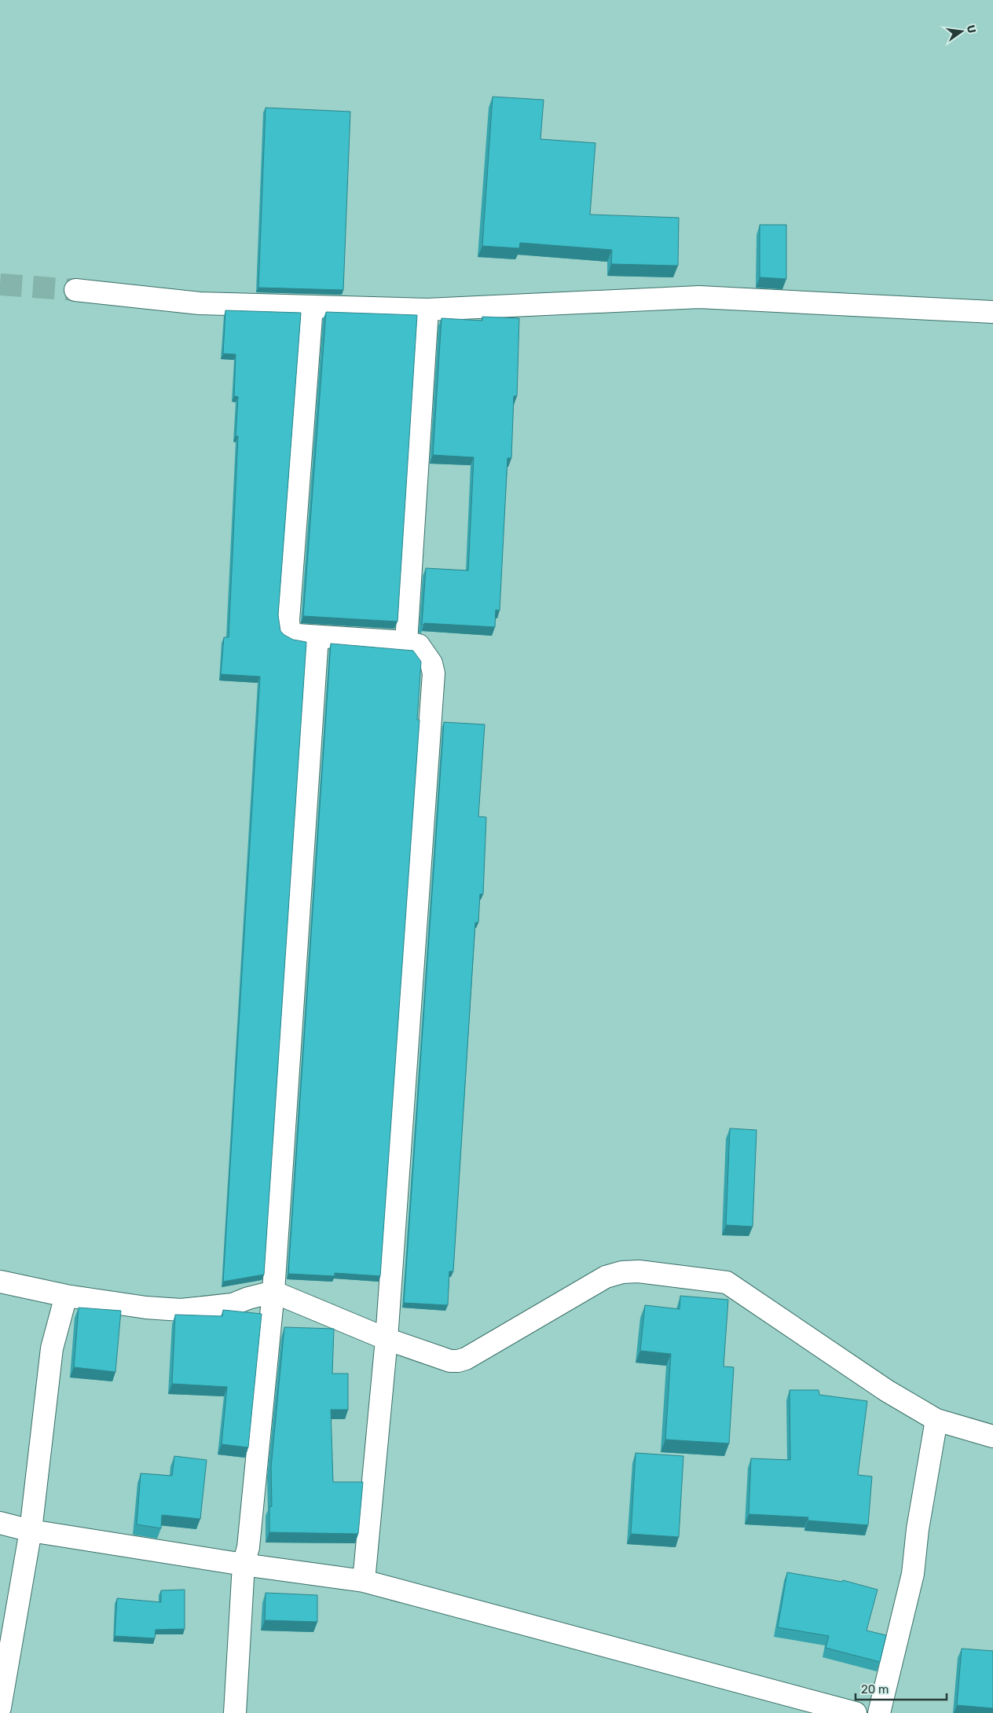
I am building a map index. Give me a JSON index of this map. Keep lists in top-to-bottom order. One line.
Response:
{"scale_bar":"20 m","north":"right"}
